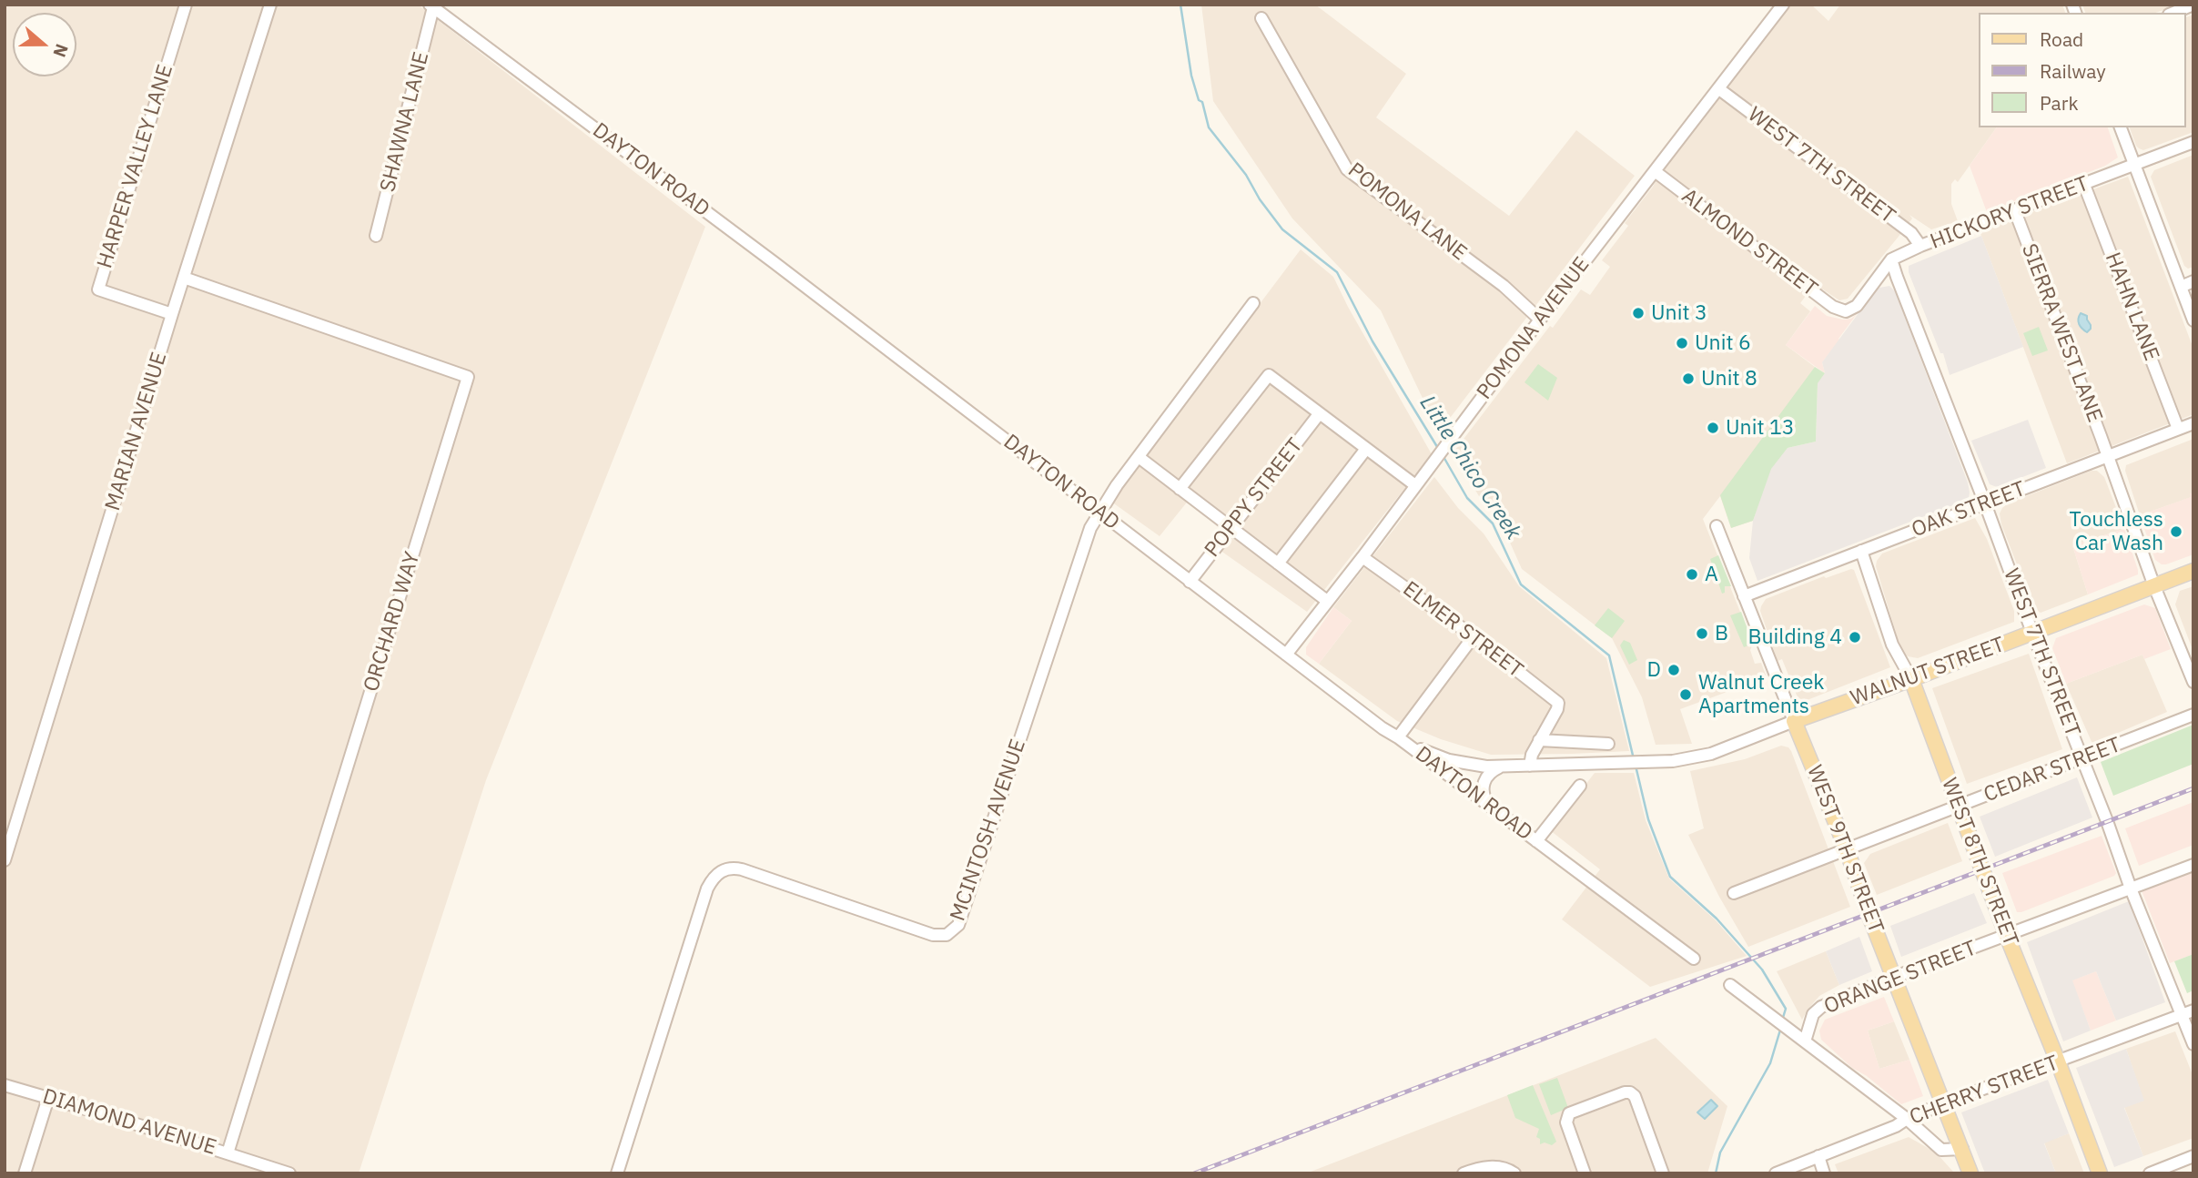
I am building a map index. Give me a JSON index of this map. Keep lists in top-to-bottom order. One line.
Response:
{"streets":{"main road":["WALNUT STREET","WEST 9TH STREET","WEST 8TH STREET"],"street":["SHAWNA LANE","WEST 7TH STREET","HARPER VALLEY LANE","DAYTON ROAD","POMONA LANE","HICKORY STREET","ALMOND STREET","HAHN LANE","POMONA AVENUE","SIERRA WEST LANE","MARIAN AVENUE","POPPY STREET","OAK STREET","ORCHARD WAY","ELMER STREET","CEDAR STREET","MCINTOSH AVENUE","ORANGE STREET","CHERRY STREET","DIAMOND AVENUE"]},"crossings":[["SHAWNA LANE","DAYTON ROAD"],["WEST 7TH STREET","HICKORY STREET"],["WEST 7TH STREET","POMONA AVENUE"],["WEST 7TH STREET","OAK STREET"],["WEST 7TH STREET","WALNUT STREET"],["WEST 7TH STREET","CEDAR STREET"],["WEST 7TH STREET","ORANGE STREET"],["WEST 7TH STREET","CHERRY STREET"],["HARPER VALLEY LANE","MARIAN AVENUE"],["DAYTON ROAD","POMONA AVENUE"],["DAYTON ROAD","POPPY STREET"],["DAYTON ROAD","WALNUT STREET"],["DAYTON ROAD","MCINTOSH AVENUE"],["POMONA LANE","POMONA AVENUE"],["HICKORY STREET","ALMOND STREET"],["HICKORY STREET","HAHN LANE"],["HICKORY STREET","SIERRA WEST LANE"],["ALMOND STREET","POMONA AVENUE"],["HAHN LANE","OAK STREET"],["POMONA AVENUE","ELMER STREET"],["SIERRA WEST LANE","OAK STREET"],["SIERRA WEST LANE","WALNUT STREET"],["MARIAN AVENUE","ORCHARD WAY"],["OAK STREET","WEST 9TH STREET"],["OAK STREET","WEST 8TH STREET"],["ORCHARD WAY","DIAMOND AVENUE"],["WALNUT STREET","WEST 9TH STREET"],["WALNUT STREET","WEST 8TH STREET"],["CEDAR STREET","WEST 9TH STREET"],["CEDAR STREET","WEST 8TH STREET"],["WEST 9TH STREET","ORANGE STREET"],["WEST 9TH STREET","CHERRY STREET"],["WEST 8TH STREET","ORANGE STREET"],["WEST 8TH STREET","CHERRY STREET"]],"water":["Little Chico Creek"],"places":["Unit 3","Unit 6","Unit 8","Unit 13","Touchless Car Wash","A","B","Building 4","D","Walnut Creek Apartments"],"legend":["Road","Railway","Park"],"north":"right"}
